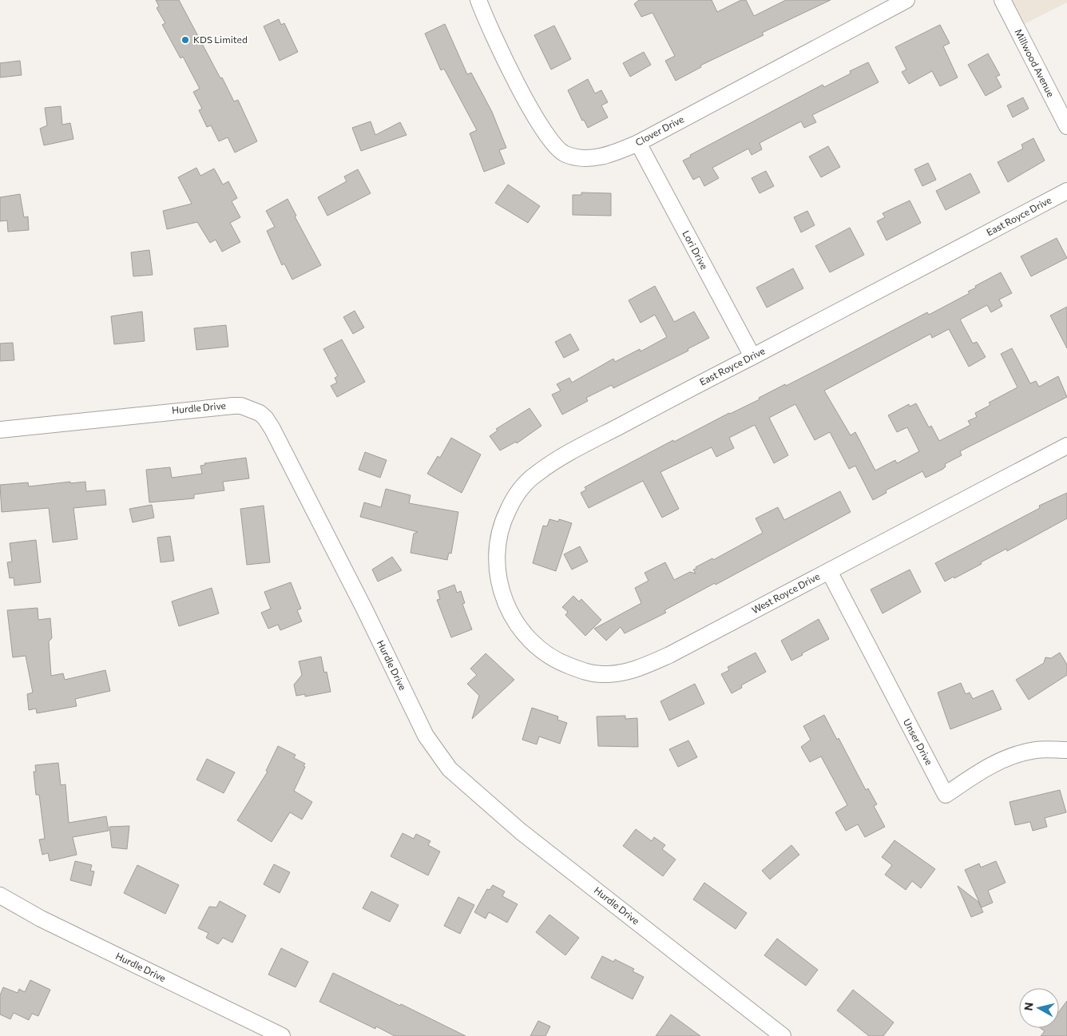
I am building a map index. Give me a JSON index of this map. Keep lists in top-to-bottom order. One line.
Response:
{"streets":{"street":["Millwood Avenue","Clover Drive","East Royce Drive","Lori Drive","Hurdle Drive","West Royce Drive","Unser Drive"]},"crossings":[["Clover Drive","Lori Drive"],["East Royce Drive","Lori Drive"],["East Royce Drive","West Royce Drive"],["West Royce Drive","Unser Drive"]],"places":["KDS Limited"],"north":"left"}
